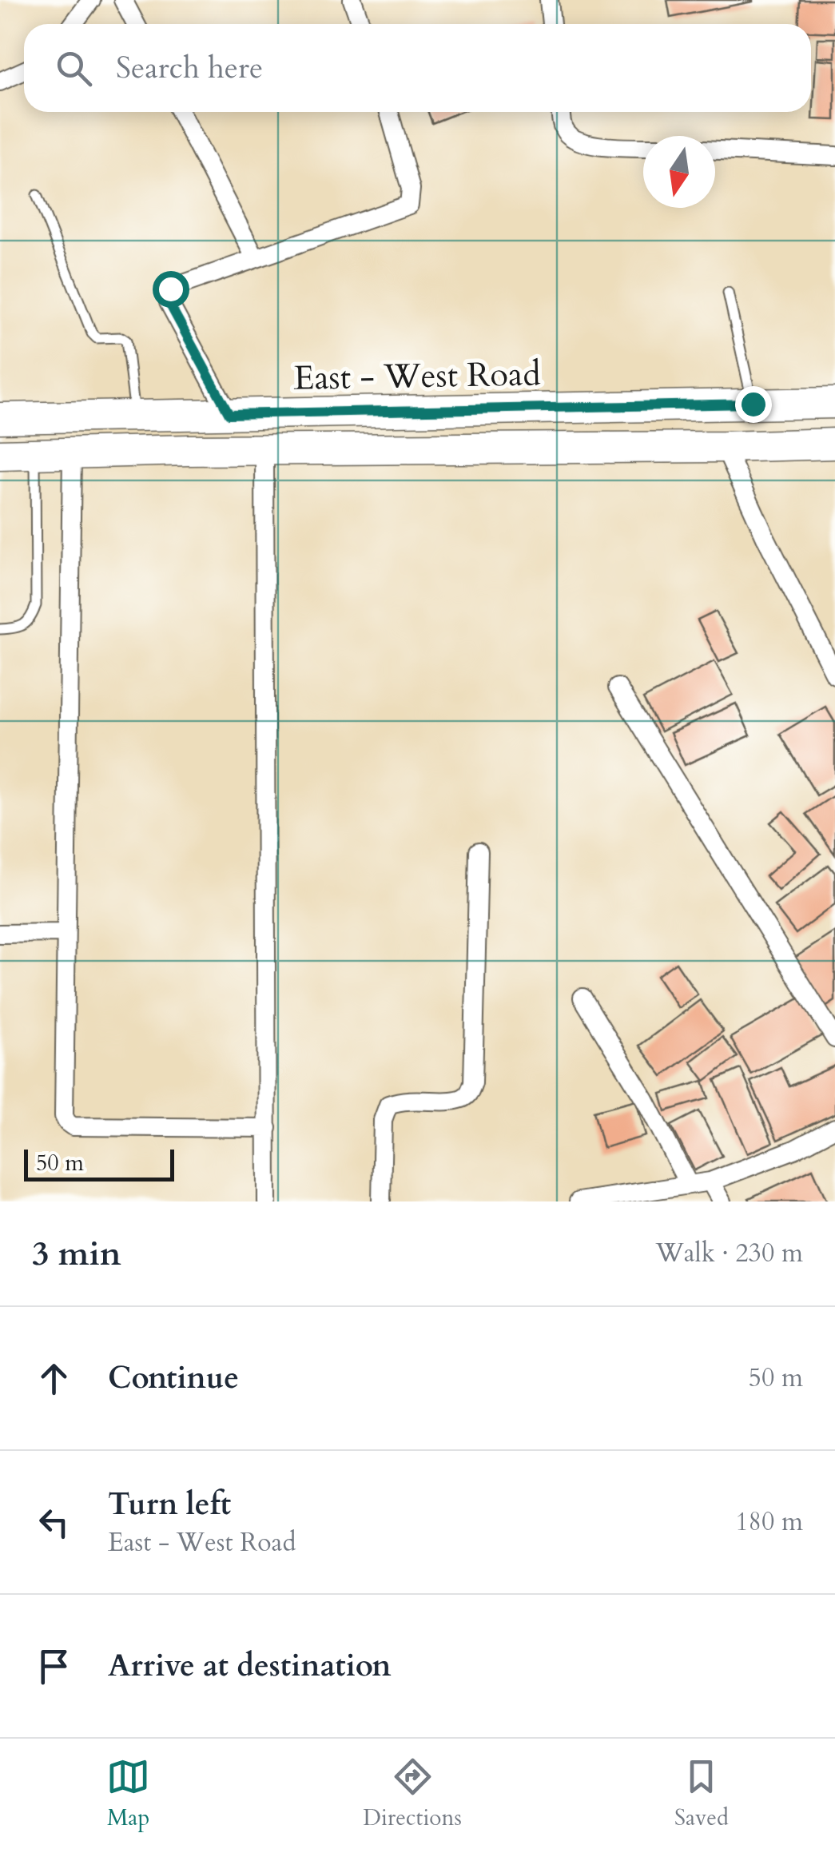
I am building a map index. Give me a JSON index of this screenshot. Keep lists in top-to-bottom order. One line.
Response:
{"streets":{"main road":["East - West Road"]},"scale_bar":"50 m","north":"bottom","page":{"search":"Search here","scale":"50 m","heading":["3 min","Walk · 230 m"],"list":[["Continue","50 m"],["Turn left","East - West Road","180 m"],"Arrive at destination"],"nav":["Map","Directions","Saved"]}}
